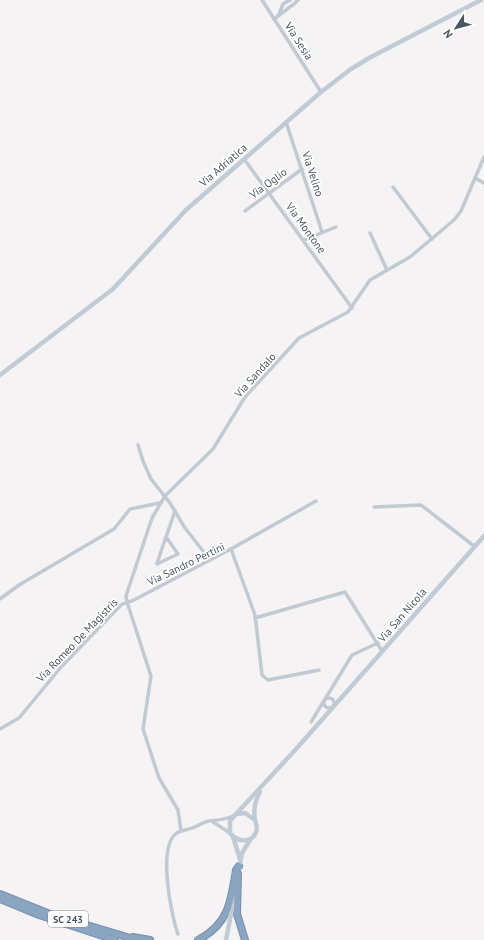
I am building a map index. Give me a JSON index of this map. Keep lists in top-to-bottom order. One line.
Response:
{"streets":{"highway":["SC 243"],"street":["Via Sesia","Via Adriatica","Via Velino","Via Oglio","Via Montone","Via Sandalo","Via Sandro Pertini","Via San Nicola","Via Romeo De Magistris"]},"crossings":[["Via Sesia","Via Adriatica"],["Via Adriatica","Via Velino"],["Via Adriatica","Via Montone"],["Via Velino","Via Oglio"],["Via Oglio","Via Montone"],["Via Montone","Via Sandalo"],["Via Sandalo","Via Romeo De Magistris"],["Via Sandro Pertini","Via Romeo De Magistris"]],"north":"bottom left"}
